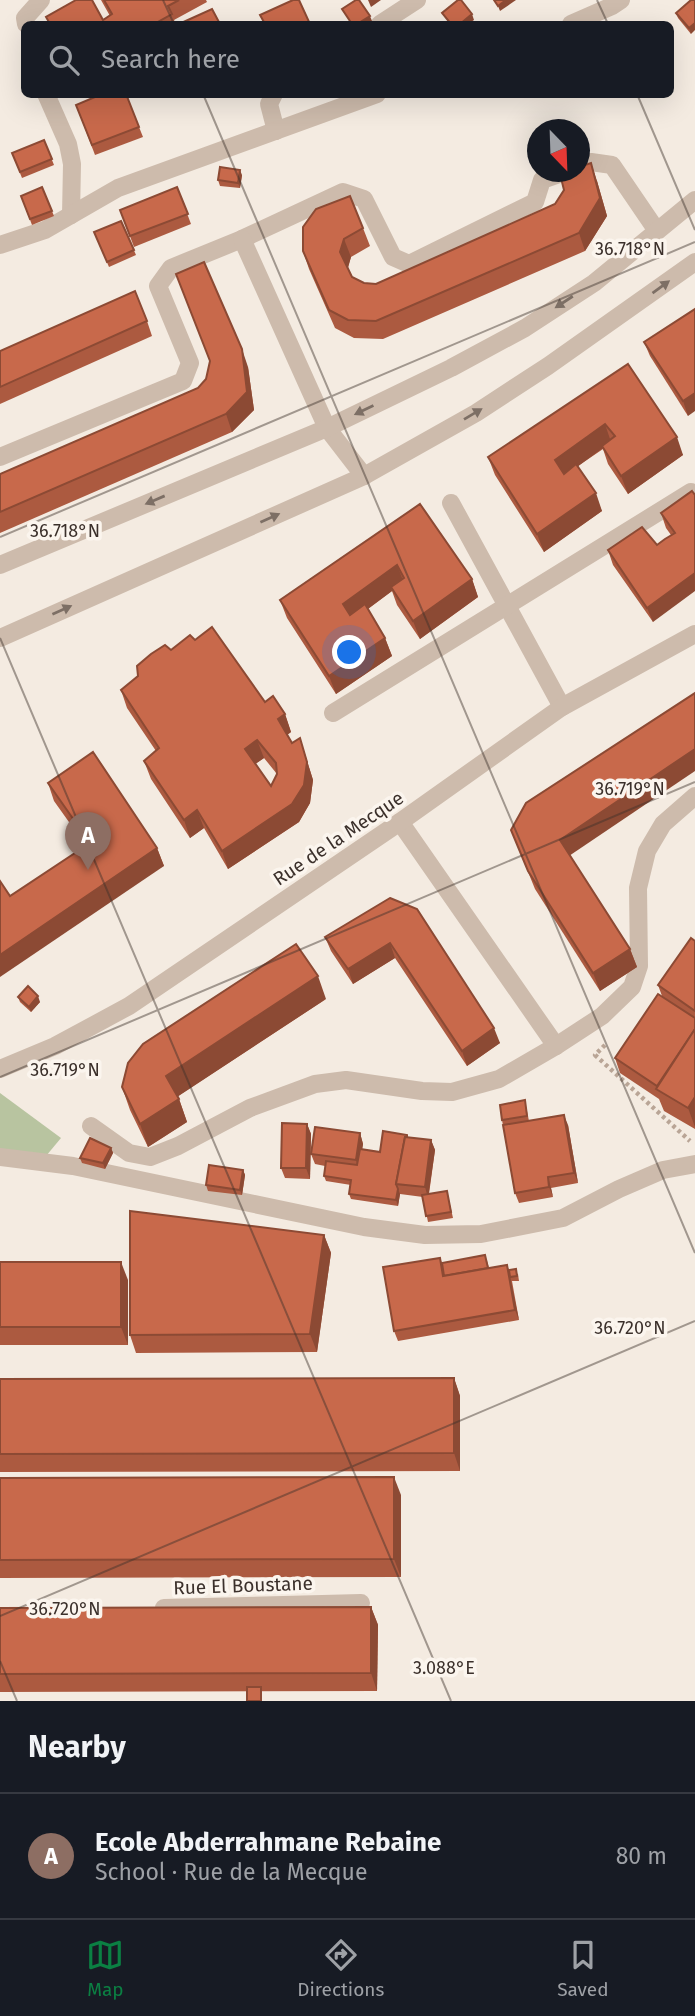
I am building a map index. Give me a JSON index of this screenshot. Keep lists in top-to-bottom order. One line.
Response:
{"streets":{"street":["Rue de la Mecque","Rue El Boustane"]},"north":"bottom right","page":{"search":"Search here","pins":"A","heading":"Nearby","list":[{"mark":"A","name":"Ecole Abderrahmane Rebaine","note":"School · Rue de la Mecque","value":"80 m"}],"nav":["Map","Directions","Saved"]},"coordinates":["36.718°N","36.719°N","36.720°N","3.088°E"]}
